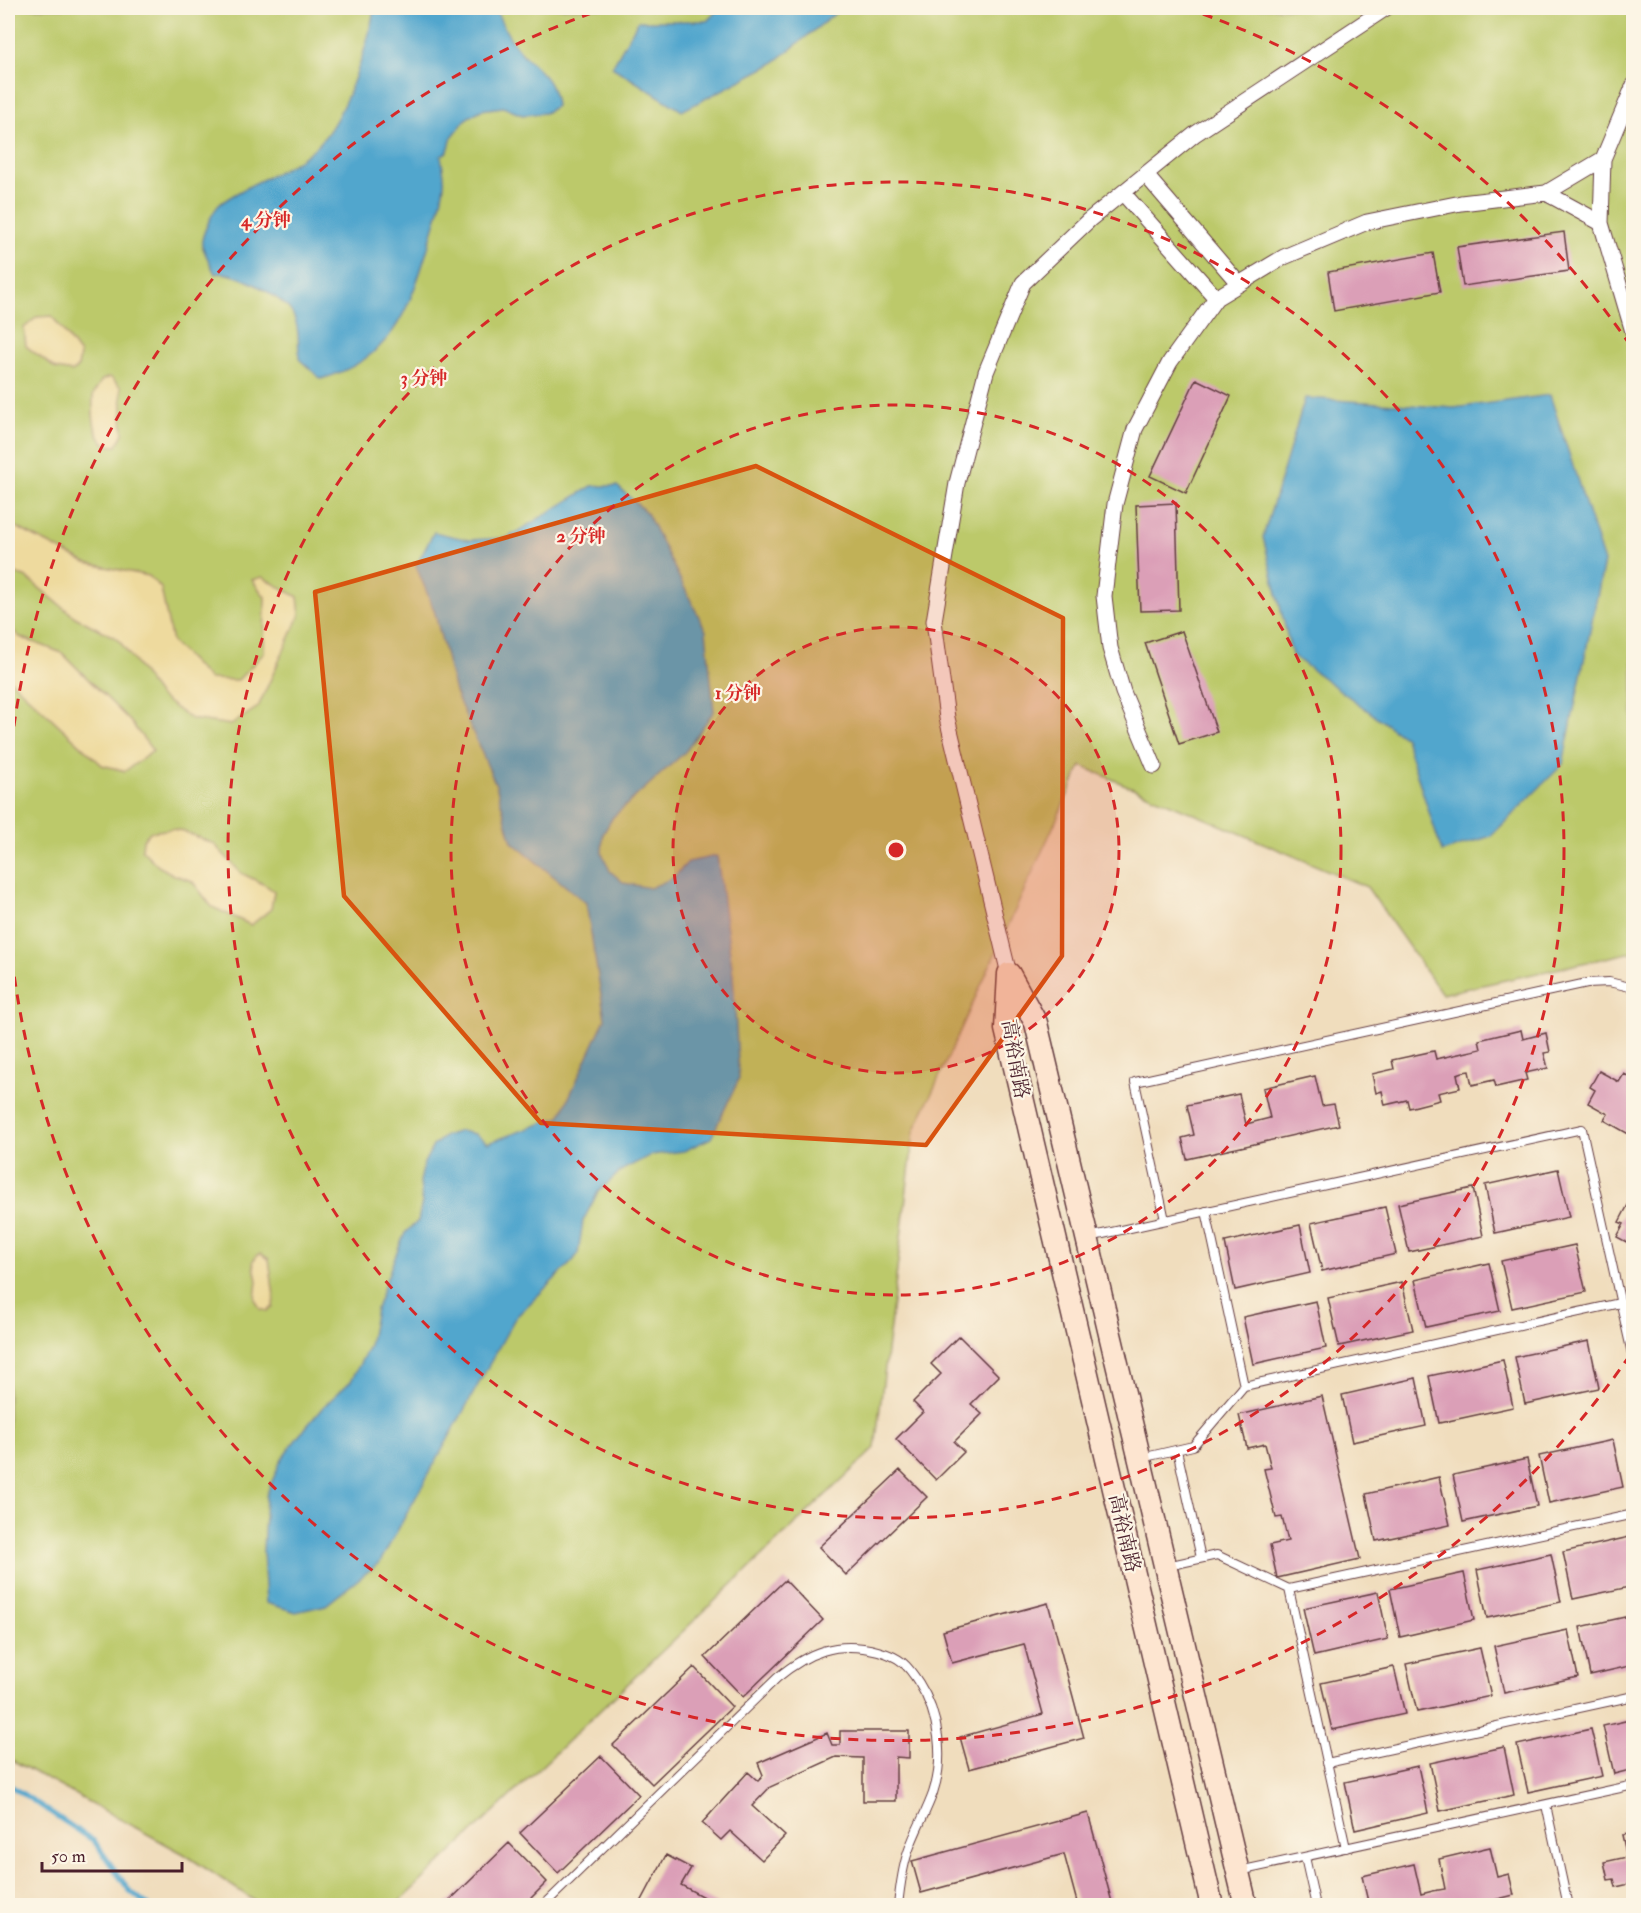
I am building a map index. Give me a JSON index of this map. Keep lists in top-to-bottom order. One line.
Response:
{"streets":{"street":["高裕南路"]},"scale_bar":"50 m","rings":["4 分钟","3 分钟","2 分钟","1 分钟"]}
